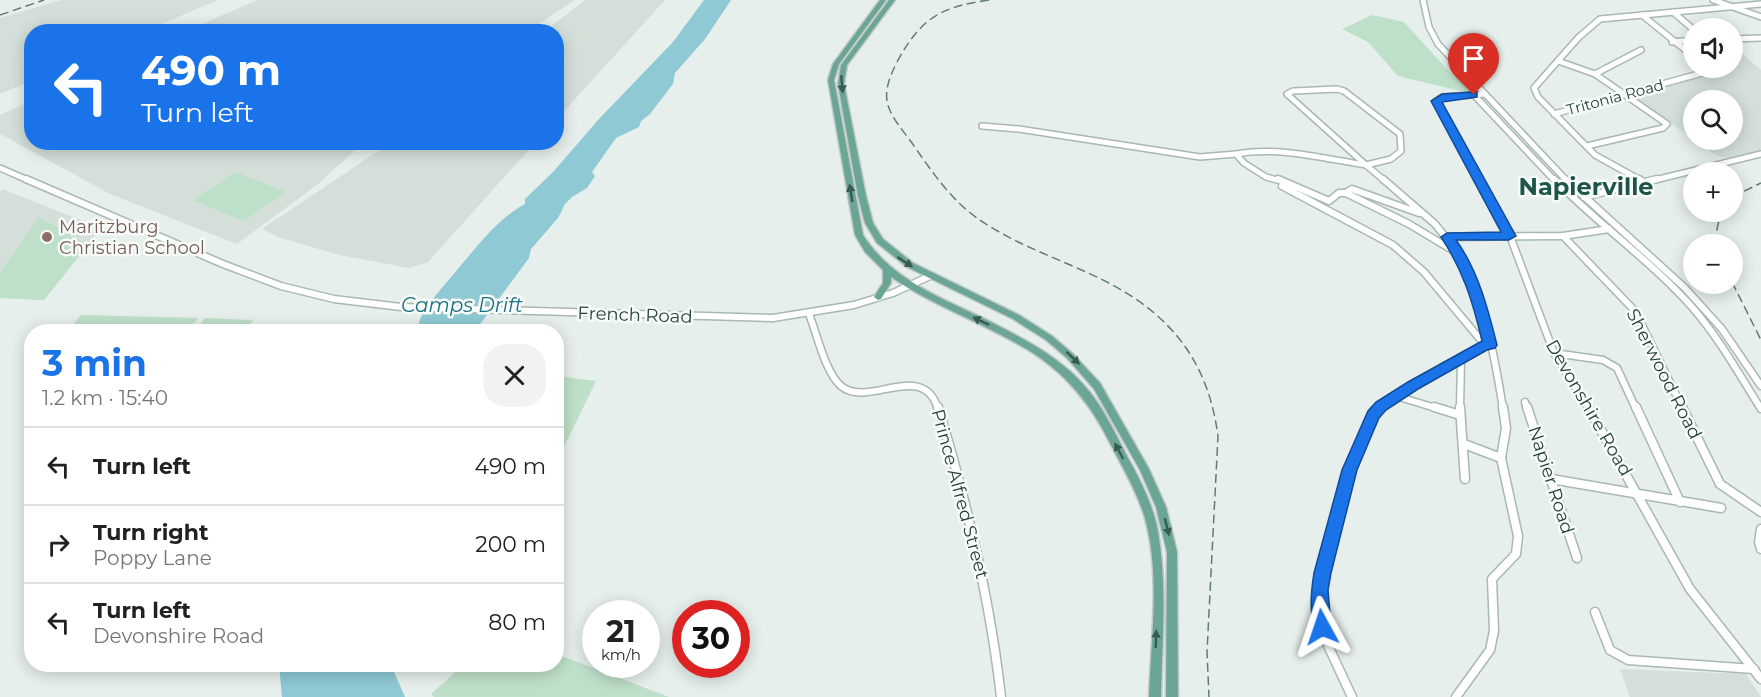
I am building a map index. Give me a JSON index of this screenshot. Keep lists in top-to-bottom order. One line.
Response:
{"streets":{"street":["Tritonia Road","French Road","Sherwood Road","Devonshire Road","Napier Road","Prince Alfred Street"]},"crossings":[["French Road","Prince Alfred Street"]],"districts":["Napierville"],"water":["Camps Drift"],"places":["Maritzburg Christian School"],"page":{"map_buttons":["+","−"],"turn":["490 m","Turn left"],"heading":["3 min","1.2 km · 15:40"],"list":[{"name":"Turn left","value":"490 m"},{"name":"Turn right","note":"Poppy Lane","value":"200 m"},{"name":"Turn left","note":"Devonshire Road","value":"80 m"}],"speed":"21 km/h","limit":"30"}}
